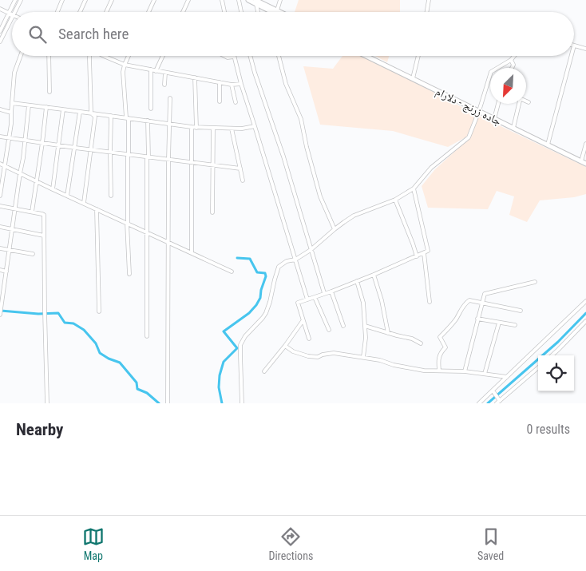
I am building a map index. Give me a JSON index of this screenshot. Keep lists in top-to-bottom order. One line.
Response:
{"streets":{"highway":["جاده زرنج - دلارام"]},"north":"bottom left","page":{"search":"Search here","heading":["Nearby","0 results"],"nav":["Map","Directions","Saved"]}}
